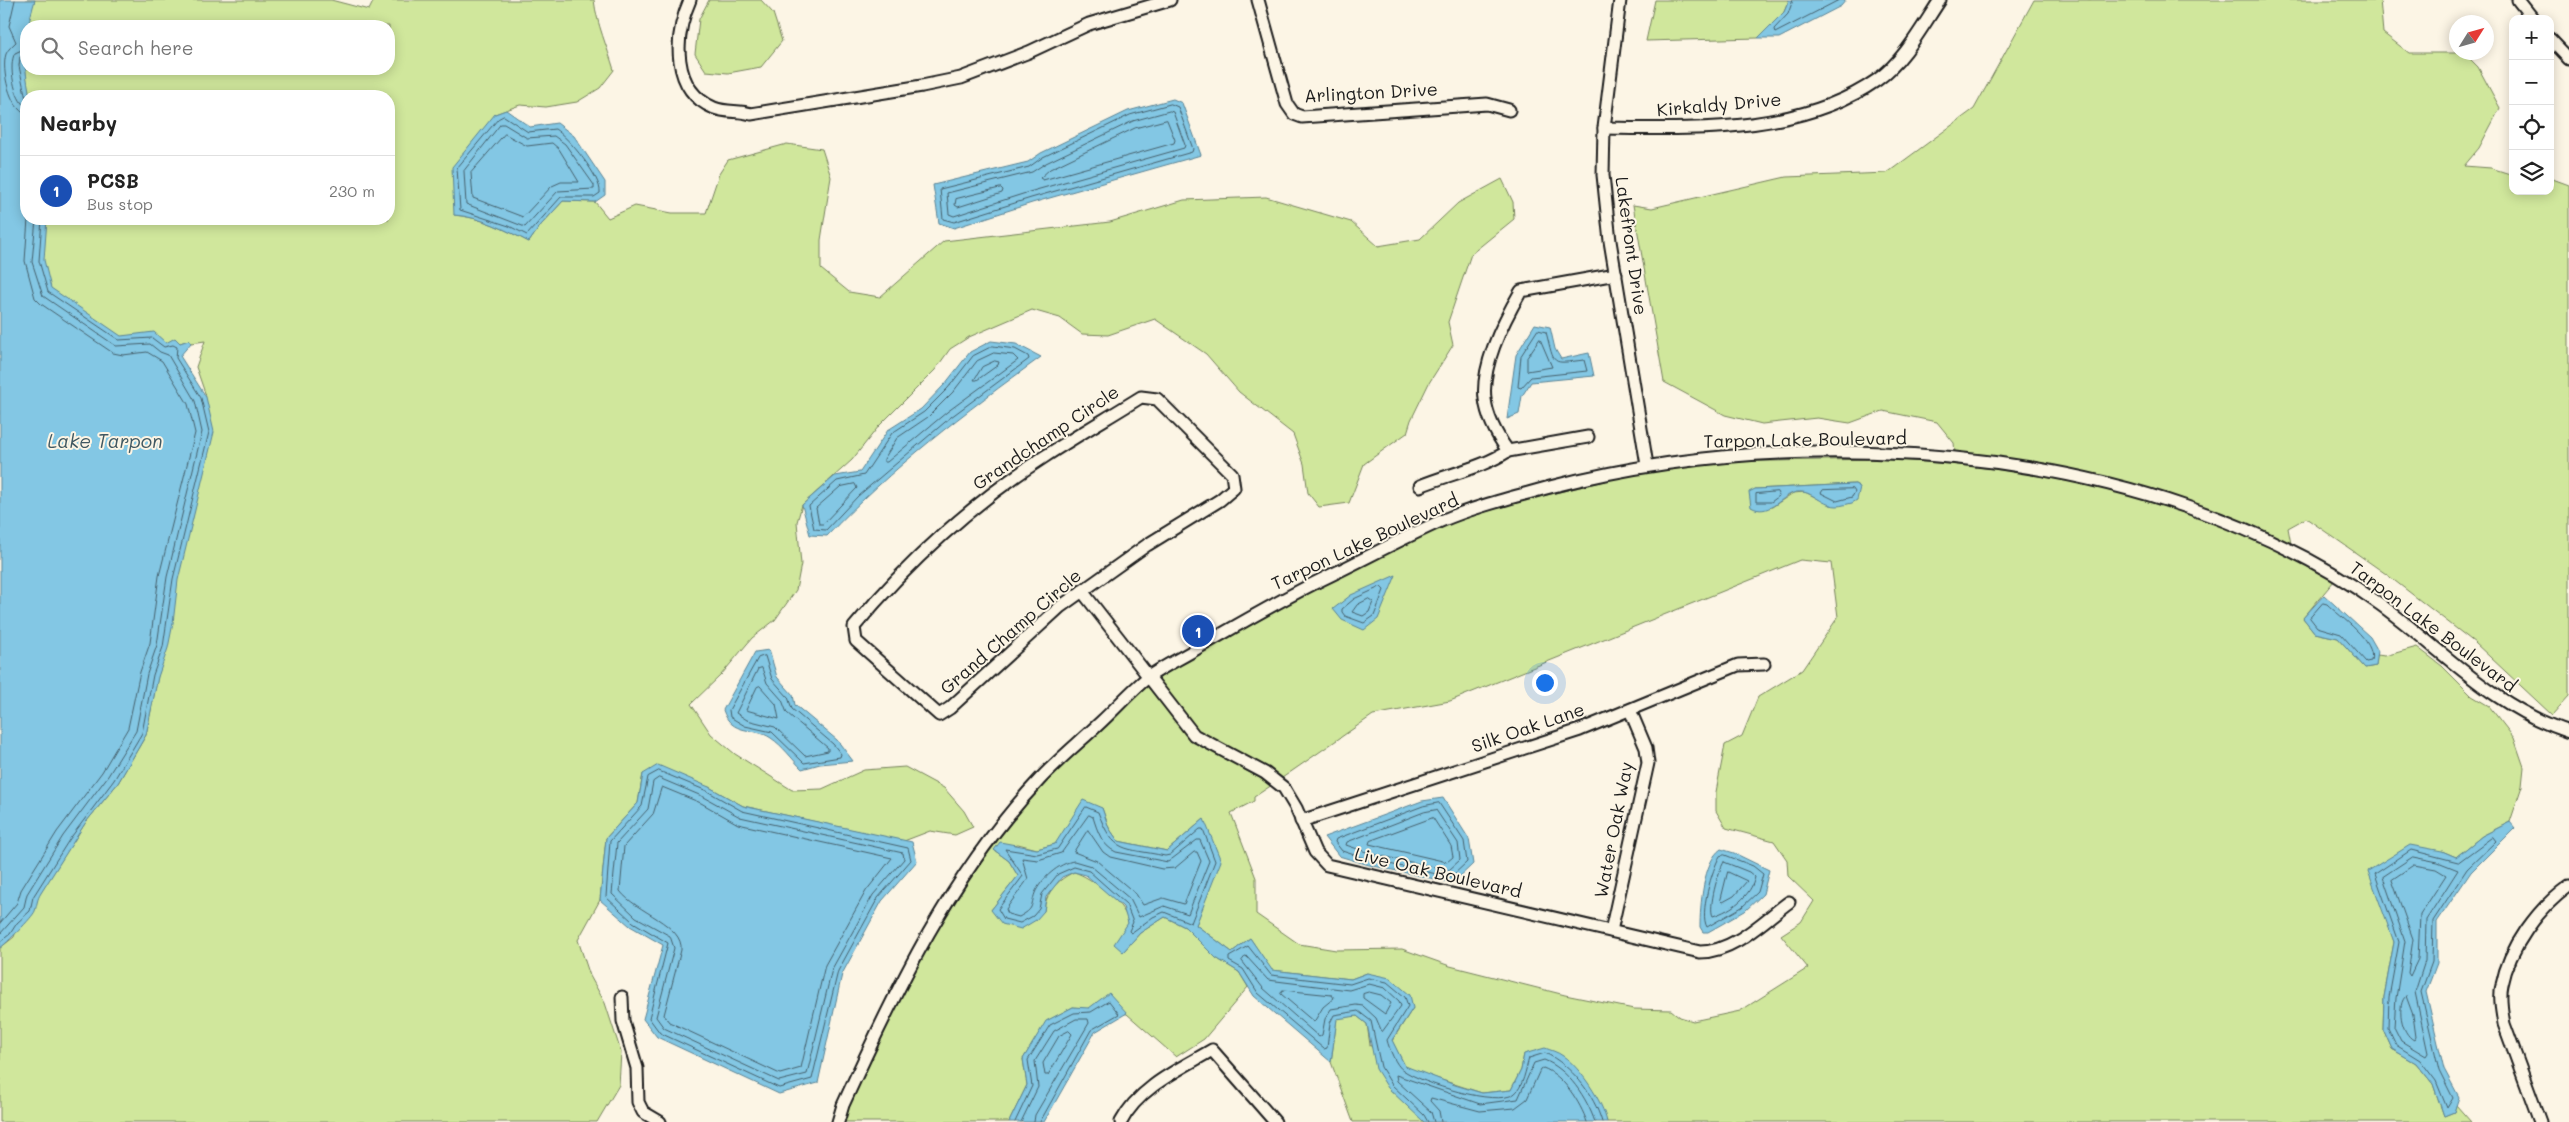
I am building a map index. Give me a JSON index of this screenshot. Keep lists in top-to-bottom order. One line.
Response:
{"streets":{"street":["Arlington Drive","Kirkaldy Drive","Lakefront Drive","Grandchamp Circle","Tarpon Lake Boulevard","Grand Champ Circle","Silk Oak Lane","Water Oak Way","Live Oak Boulevard"]},"crossings":[["Kirkaldy Drive","Lakefront Drive"],["Lakefront Drive","Tarpon Lake Boulevard"],["Grandchamp Circle","Grand Champ Circle"],["Tarpon Lake Boulevard","Live Oak Boulevard"],["Grand Champ Circle","Live Oak Boulevard"],["Silk Oak Lane","Water Oak Way"],["Silk Oak Lane","Live Oak Boulevard"],["Water Oak Way","Live Oak Boulevard"]],"water":["Lake Tarpon"],"north":"top right","page":{"map_buttons":["+","−"],"search":"Search here","heading":"Nearby","list":[{"mark":"1","name":"PCSB","note":"Bus stop","value":"230 m"}],"pins":"1"}}
